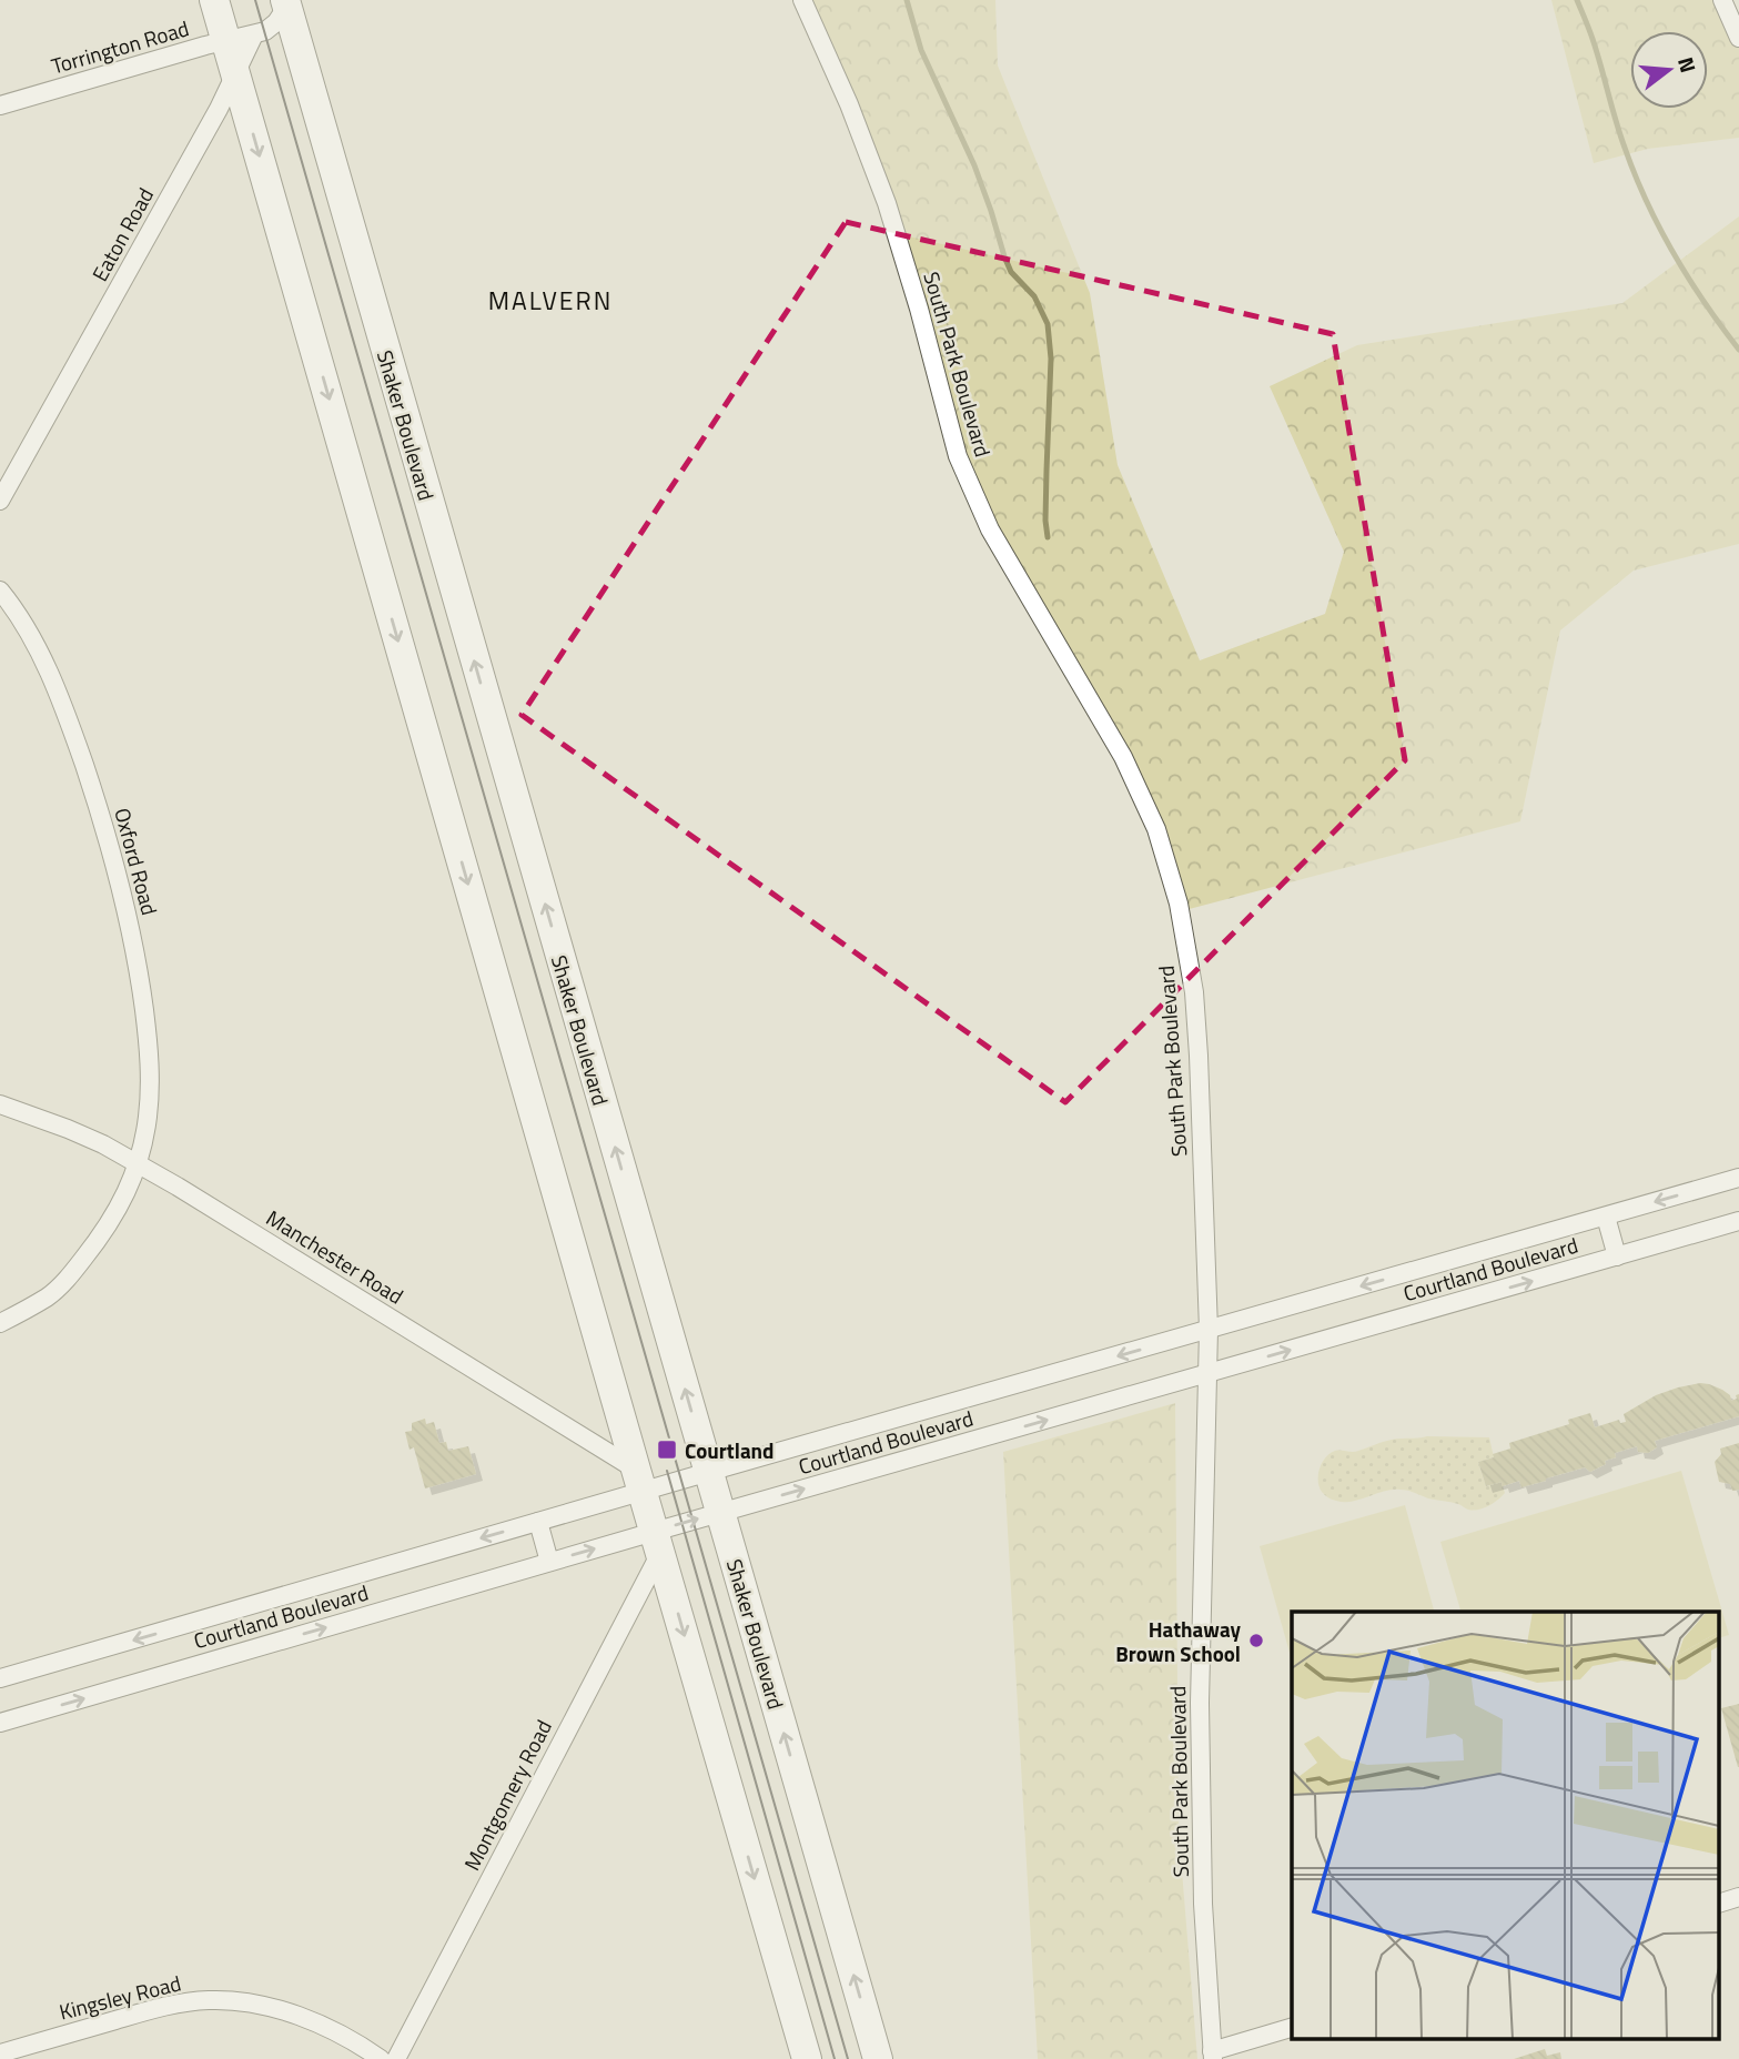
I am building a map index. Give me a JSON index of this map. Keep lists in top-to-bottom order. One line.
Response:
{"streets":{"main road":["Shaker Boulevard"],"street":["Torrington Road","Eaton Road","South Park Boulevard","Oxford Road","Manchester Road","Courtland Boulevard","Montgomery Road","Kingsley Road"]},"crossings":[["South Park Boulevard","Courtland Boulevard"],["Shaker Boulevard","Courtland Boulevard"],["Oxford Road","Manchester Road"],["Manchester Road","Courtland Boulevard"],["Courtland Boulevard","Montgomery Road"]],"districts":["MALVERN"],"places":{"transit":["Courtland"],"other":["Hathaway Brown School"]},"north":"right"}
